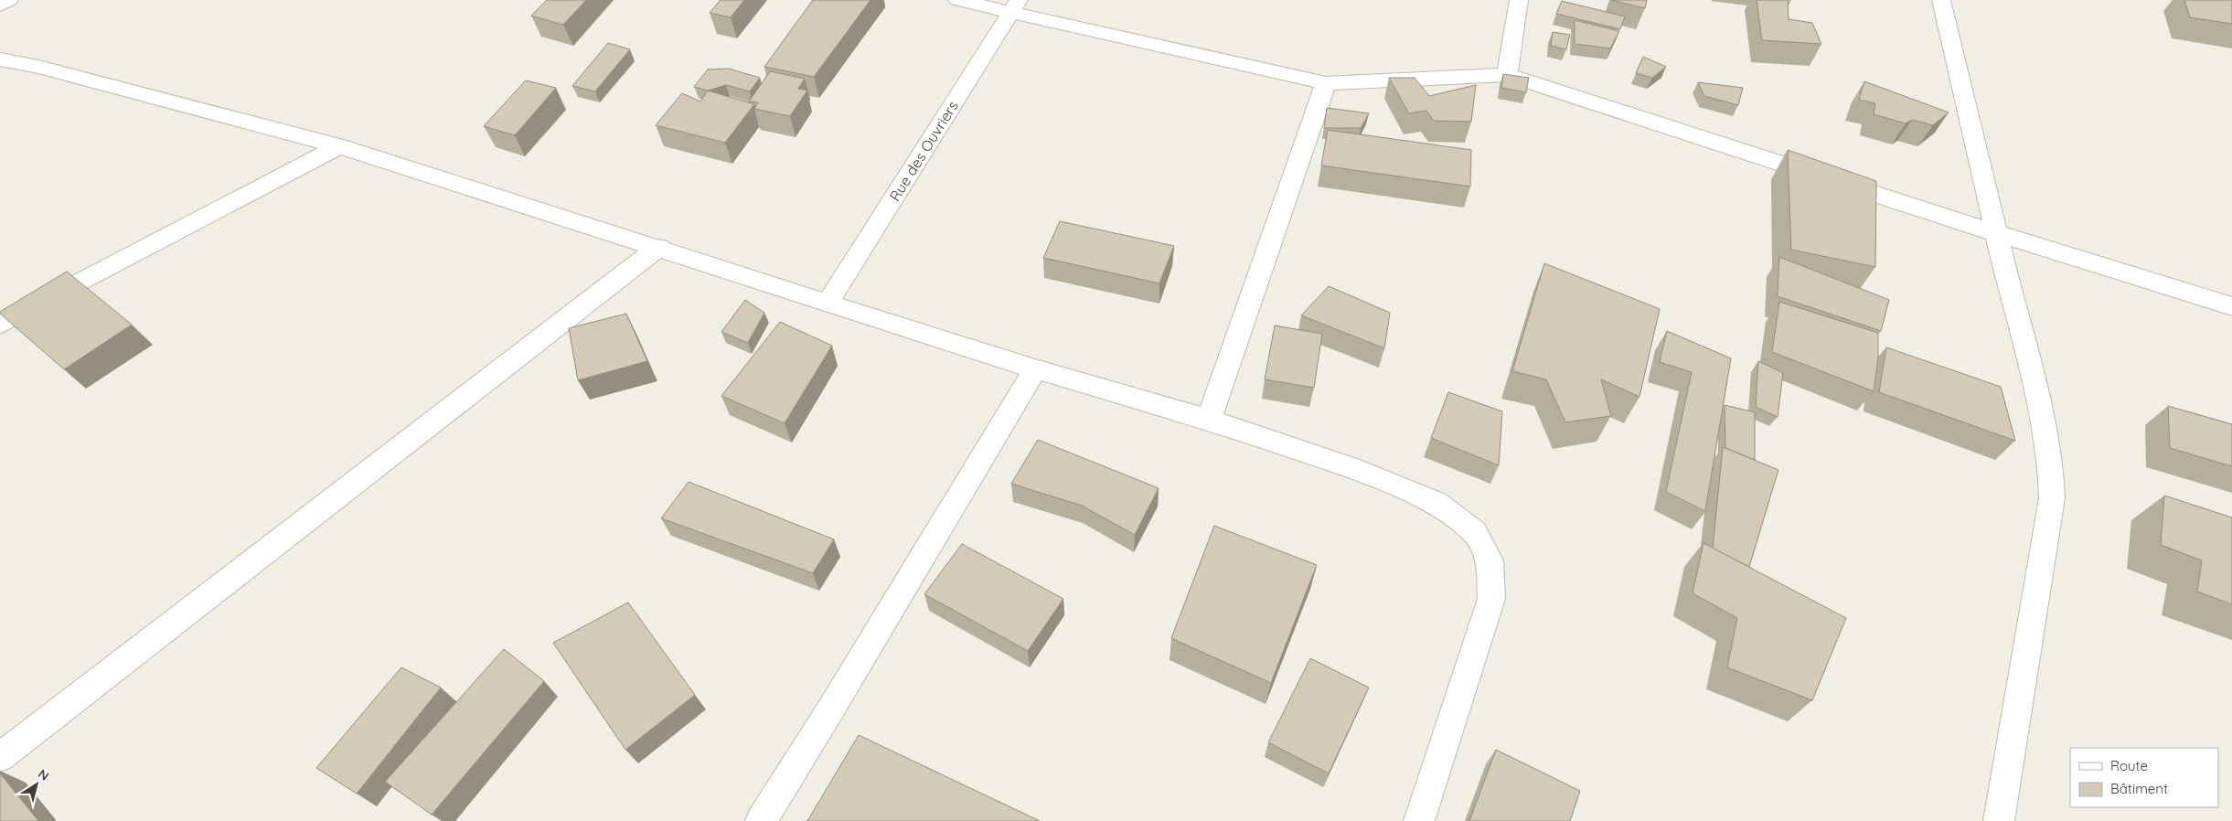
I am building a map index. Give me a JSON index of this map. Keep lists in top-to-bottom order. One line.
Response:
{"streets":{"street":["Rue des Ouvriers"]},"legend":["Route","Bâtiment"],"north":"top right"}
